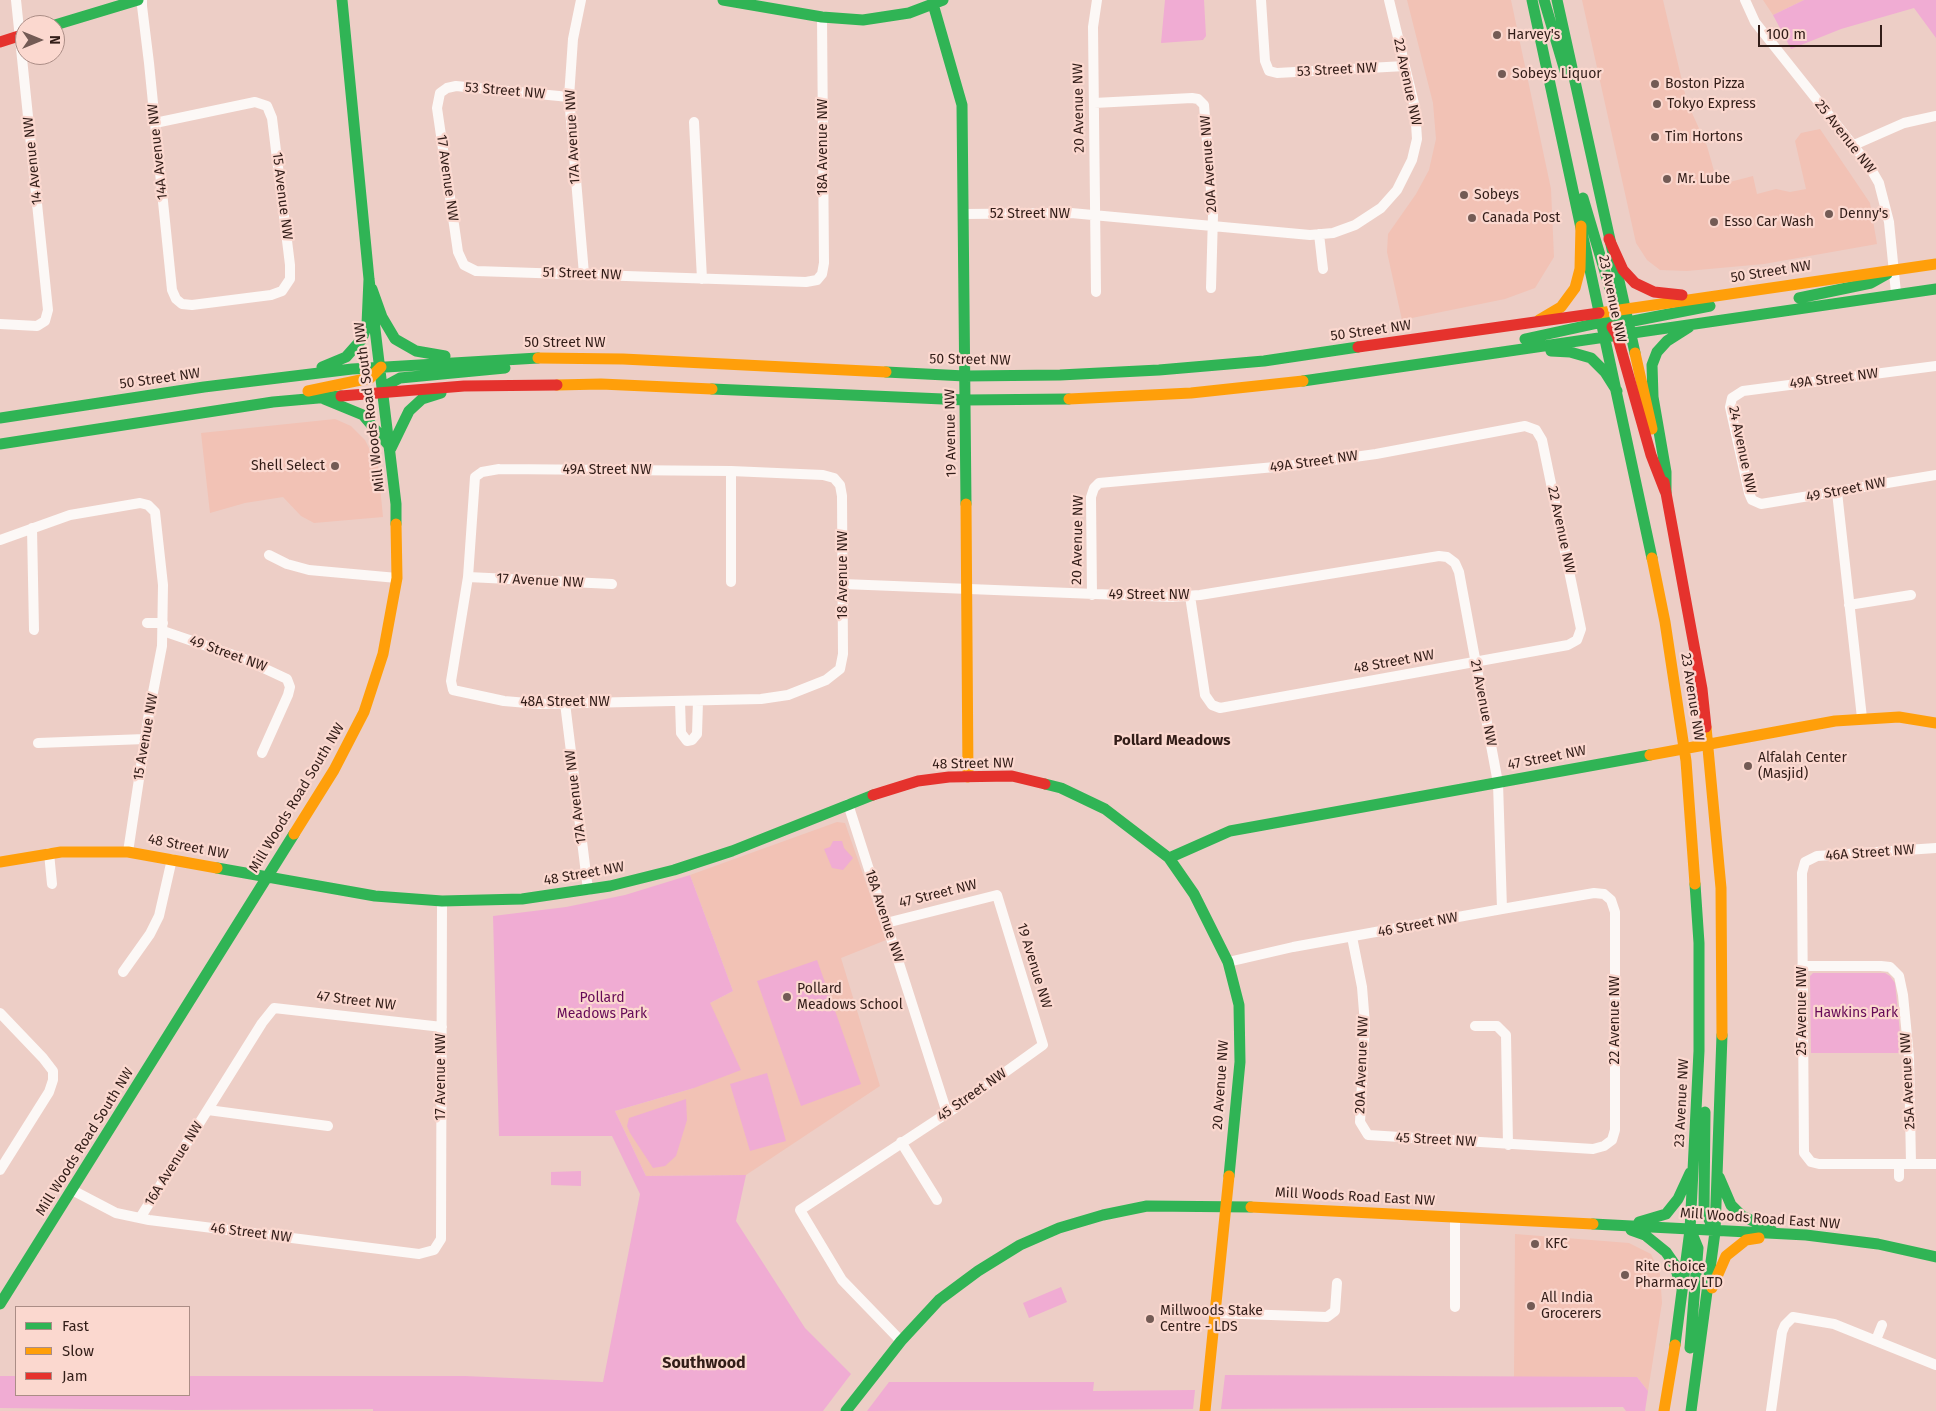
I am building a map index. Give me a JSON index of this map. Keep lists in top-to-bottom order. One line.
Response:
{"streets":{"main road":["20 Avenue NW","50 Street NW","23 Avenue NW","Mill Woods Road South NW","19 Avenue NW","48 Street NW","47 Street NW","Mill Woods Road East NW"],"street":["53 Street NW","22 Avenue NW","17A Avenue NW","25 Avenue NW","18A Avenue NW","14A Avenue NW","14 Avenue NW","20A Avenue NW","17 Avenue NW","15 Avenue NW","52 Street NW","51 Street NW","49A Street NW","24 Avenue NW","49 Street NW","18 Avenue NW","48A Street NW","21 Avenue NW","46A Street NW","46 Street NW","25A Avenue NW","45 Street NW","16A Avenue NW"]},"crossings":[["53 Street NW","22 Avenue NW"],["53 Street NW","17A Avenue NW"],["53 Street NW","17 Avenue NW"],["22 Avenue NW","52 Street NW"],["22 Avenue NW","49A Street NW"],["22 Avenue NW","48 Street NW"],["22 Avenue NW","46 Street NW"],["22 Avenue NW","45 Street NW"],["20 Avenue NW","20A Avenue NW"],["20 Avenue NW","52 Street NW"],["20 Avenue NW","49A Street NW"],["20 Avenue NW","49 Street NW"],["20 Avenue NW","48 Street NW"],["20 Avenue NW","47 Street NW"],["20 Avenue NW","46 Street NW"],["20 Avenue NW","Mill Woods Road East NW"],["17A Avenue NW","51 Street NW"],["17A Avenue NW","48 Street NW"],["17A Avenue NW","48A Street NW"],["25 Avenue NW","50 Street NW"],["25 Avenue NW","46A Street NW"],["25 Avenue NW","25A Avenue NW"],["18A Avenue NW","51 Street NW"],["18A Avenue NW","48 Street NW"],["18A Avenue NW","47 Street NW"],["18A Avenue NW","45 Street NW"],["14A Avenue NW","15 Avenue NW"],["20A Avenue NW","52 Street NW"],["20A Avenue NW","46 Street NW"],["20A Avenue NW","45 Street NW"],["17 Avenue NW","51 Street NW"],["17 Avenue NW","49A Street NW"],["17 Avenue NW","48 Street NW"],["17 Avenue NW","48A Street NW"],["17 Avenue NW","47 Street NW"],["17 Avenue NW","46 Street NW"],["15 Avenue NW","49 Street NW"],["15 Avenue NW","48 Street NW"],["52 Street NW","19 Avenue NW"],["50 Street NW","23 Avenue NW"],["50 Street NW","Mill Woods Road South NW"],["50 Street NW","19 Avenue NW"],["23 Avenue NW","47 Street NW"],["23 Avenue NW","Mill Woods Road East NW"],["49A Street NW","24 Avenue NW"],["49A Street NW","18 Avenue NW"],["49A Street NW","48A Street NW"],["Mill Woods Road South NW","48 Street NW"],["Mill Woods Road South NW","46 Street NW"],["19 Avenue NW","49 Street NW"],["19 Avenue NW","48 Street NW"],["19 Avenue NW","47 Street NW"],["19 Avenue NW","45 Street NW"],["24 Avenue NW","49 Street NW"],["49 Street NW","18 Avenue NW"],["49 Street NW","48 Street NW"],["49 Street NW","21 Avenue NW"],["18 Avenue NW","48A Street NW"],["48 Street NW","21 Avenue NW"],["21 Avenue NW","47 Street NW"],["21 Avenue NW","46 Street NW"],["47 Street NW","16A Avenue NW"],["46 Street NW","16A Avenue NW"],["45 Street NW","Mill Woods Road East NW"]],"districts":["Pollard Meadows","Southwood"],"parks":["Pollard Meadows Park","Hawkins Park"],"places":["Harvey's","Sobeys Liquor","Boston Pizza","Tokyo Express","Tim Hortons","Mr. Lube","Sobeys","Denny's","Canada Post","Esso Car Wash","Shell Select","Alfalah Center (Masjid)","Pollard Meadows School","KFC","Rite Choice Pharmacy LTD","All India Grocerers","Millwoods Stake Centre - LDS"],"legend":["Fast","Slow","Jam"],"scale_bar":"100 m","north":"right"}
